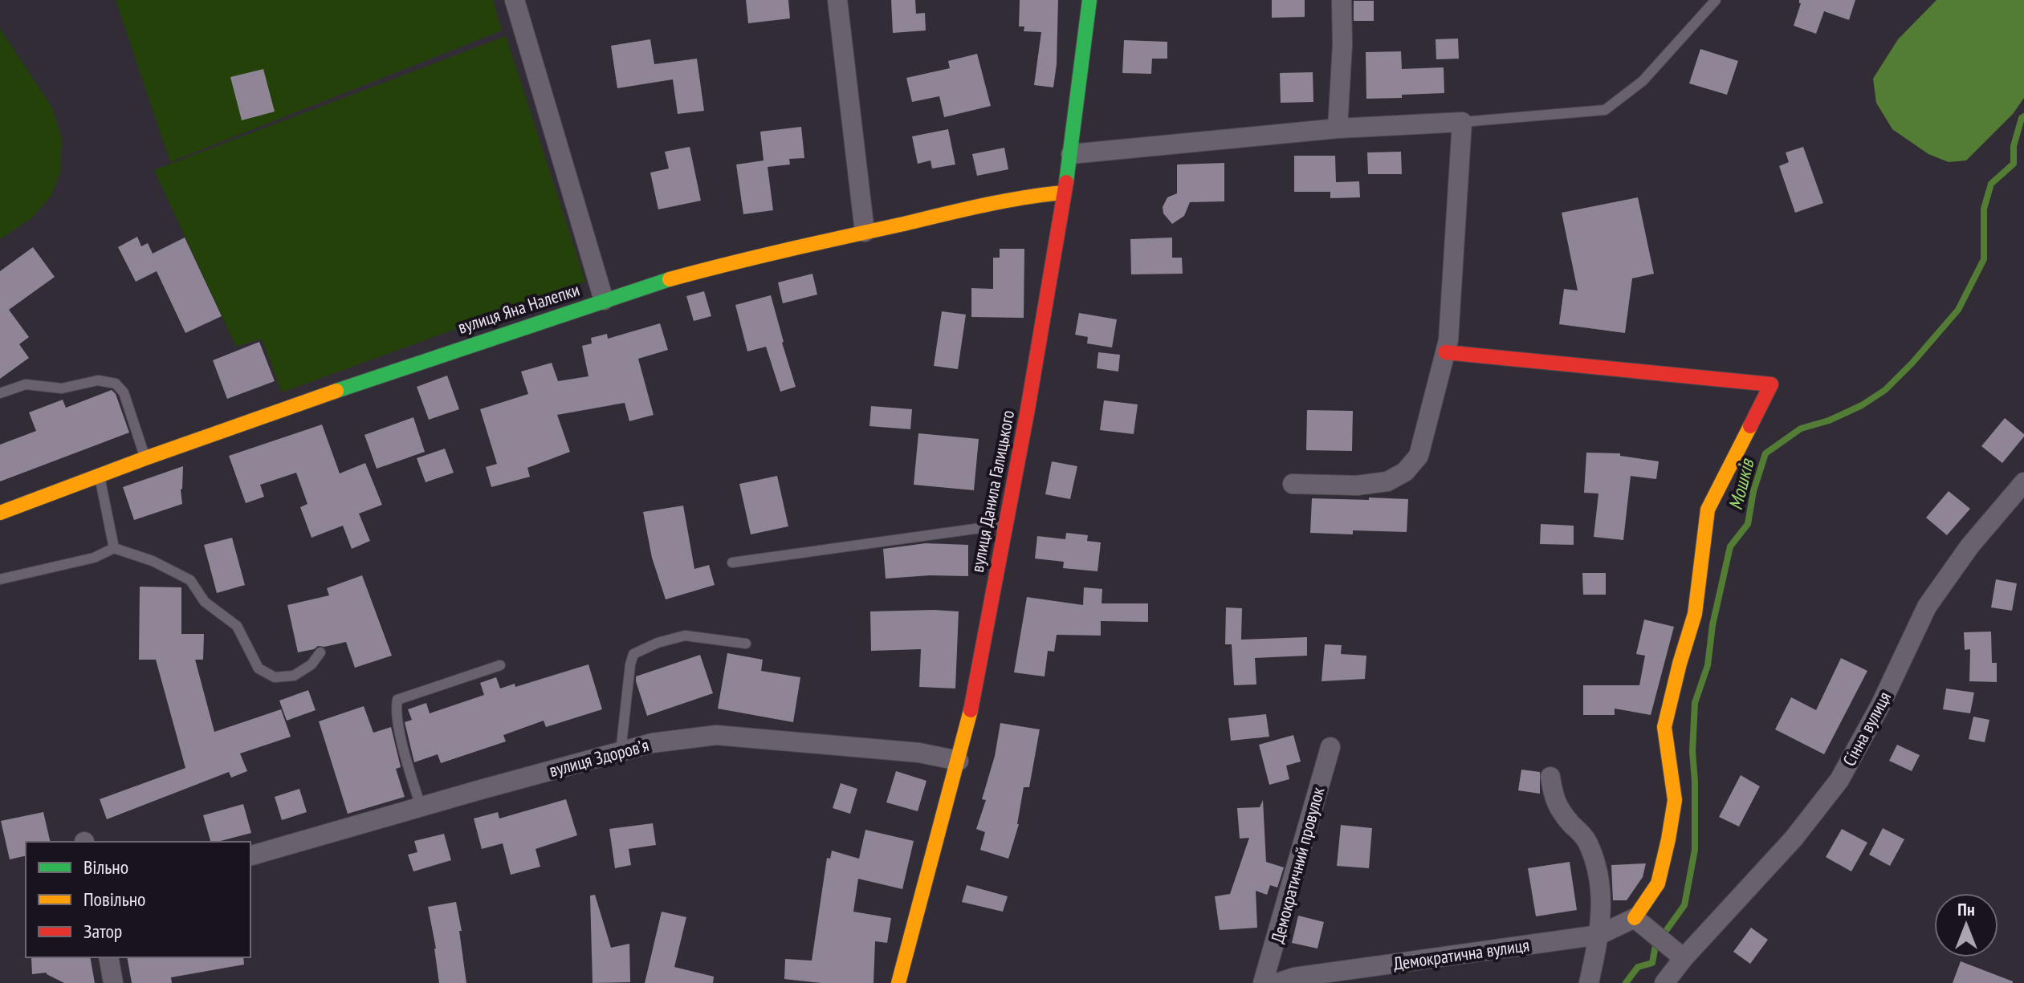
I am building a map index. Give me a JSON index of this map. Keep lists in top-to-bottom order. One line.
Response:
{"streets":{"street":["вулиця Яна Налепки","вулиця Данила Галицького","Сінна вулиця","вулиця Здоровʼя","Демократичний провулок","Демократична вулиця"]},"crossings":[["вулиця Яна Налепки","вулиця Данила Галицького"],["вулиця Данила Галицького","вулиця Здоровʼя"]],"water":["Мошків"],"legend":["Вільно","Повільно","Затор"],"north":"top"}
